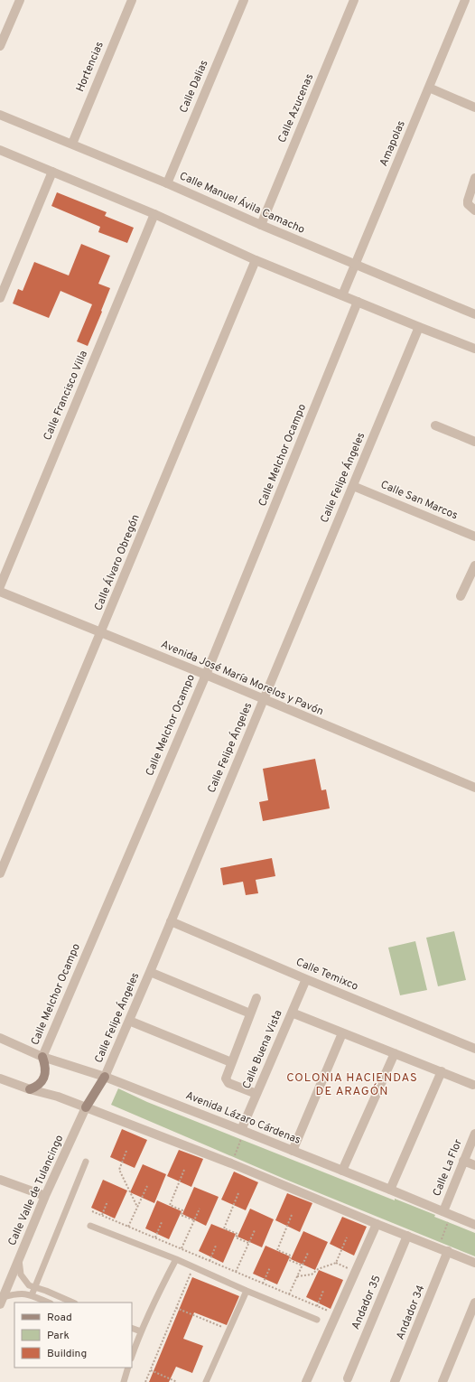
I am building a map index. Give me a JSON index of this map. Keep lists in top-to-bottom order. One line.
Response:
{"streets":{"street":["Hortencias","Calle Dalias","Calle Azucenas","Amapolas","Calle Manuel Ávila Camacho","Calle Francisco Villa","Calle Melchor Ocampo","Calle Felipe Ángeles","Calle San Marcos","Calle Álvaro Obregón","Avenida José María Morelos y Pavón","Calle Temixco","Calle Buena Vista","Avenida Lázaro Cárdenas","Calle La Flor","Calle Valle de Tulancingo","Andador 35","Andador 34"]},"crossings":[["Hortencias","Calle Manuel Ávila Camacho"],["Calle Dalias","Calle Manuel Ávila Camacho"],["Calle Azucenas","Calle Manuel Ávila Camacho"],["Amapolas","Calle Manuel Ávila Camacho"],["Calle Melchor Ocampo","Avenida José María Morelos y Pavón"],["Calle Melchor Ocampo","Avenida Lázaro Cárdenas"],["Calle Felipe Ángeles","Calle San Marcos"],["Calle Felipe Ángeles","Avenida José María Morelos y Pavón"],["Calle Felipe Ángeles","Calle Temixco"],["Calle Felipe Ángeles","Avenida Lázaro Cárdenas"],["Calle Álvaro Obregón","Avenida José María Morelos y Pavón"],["Calle Temixco","Calle Buena Vista"],["Calle Buena Vista","Avenida Lázaro Cárdenas"],["Avenida Lázaro Cárdenas","Calle La Flor"]],"districts":["COLONIA HACIENDAS DE ARAGÓN"],"legend":["Road","Park","Building"]}
